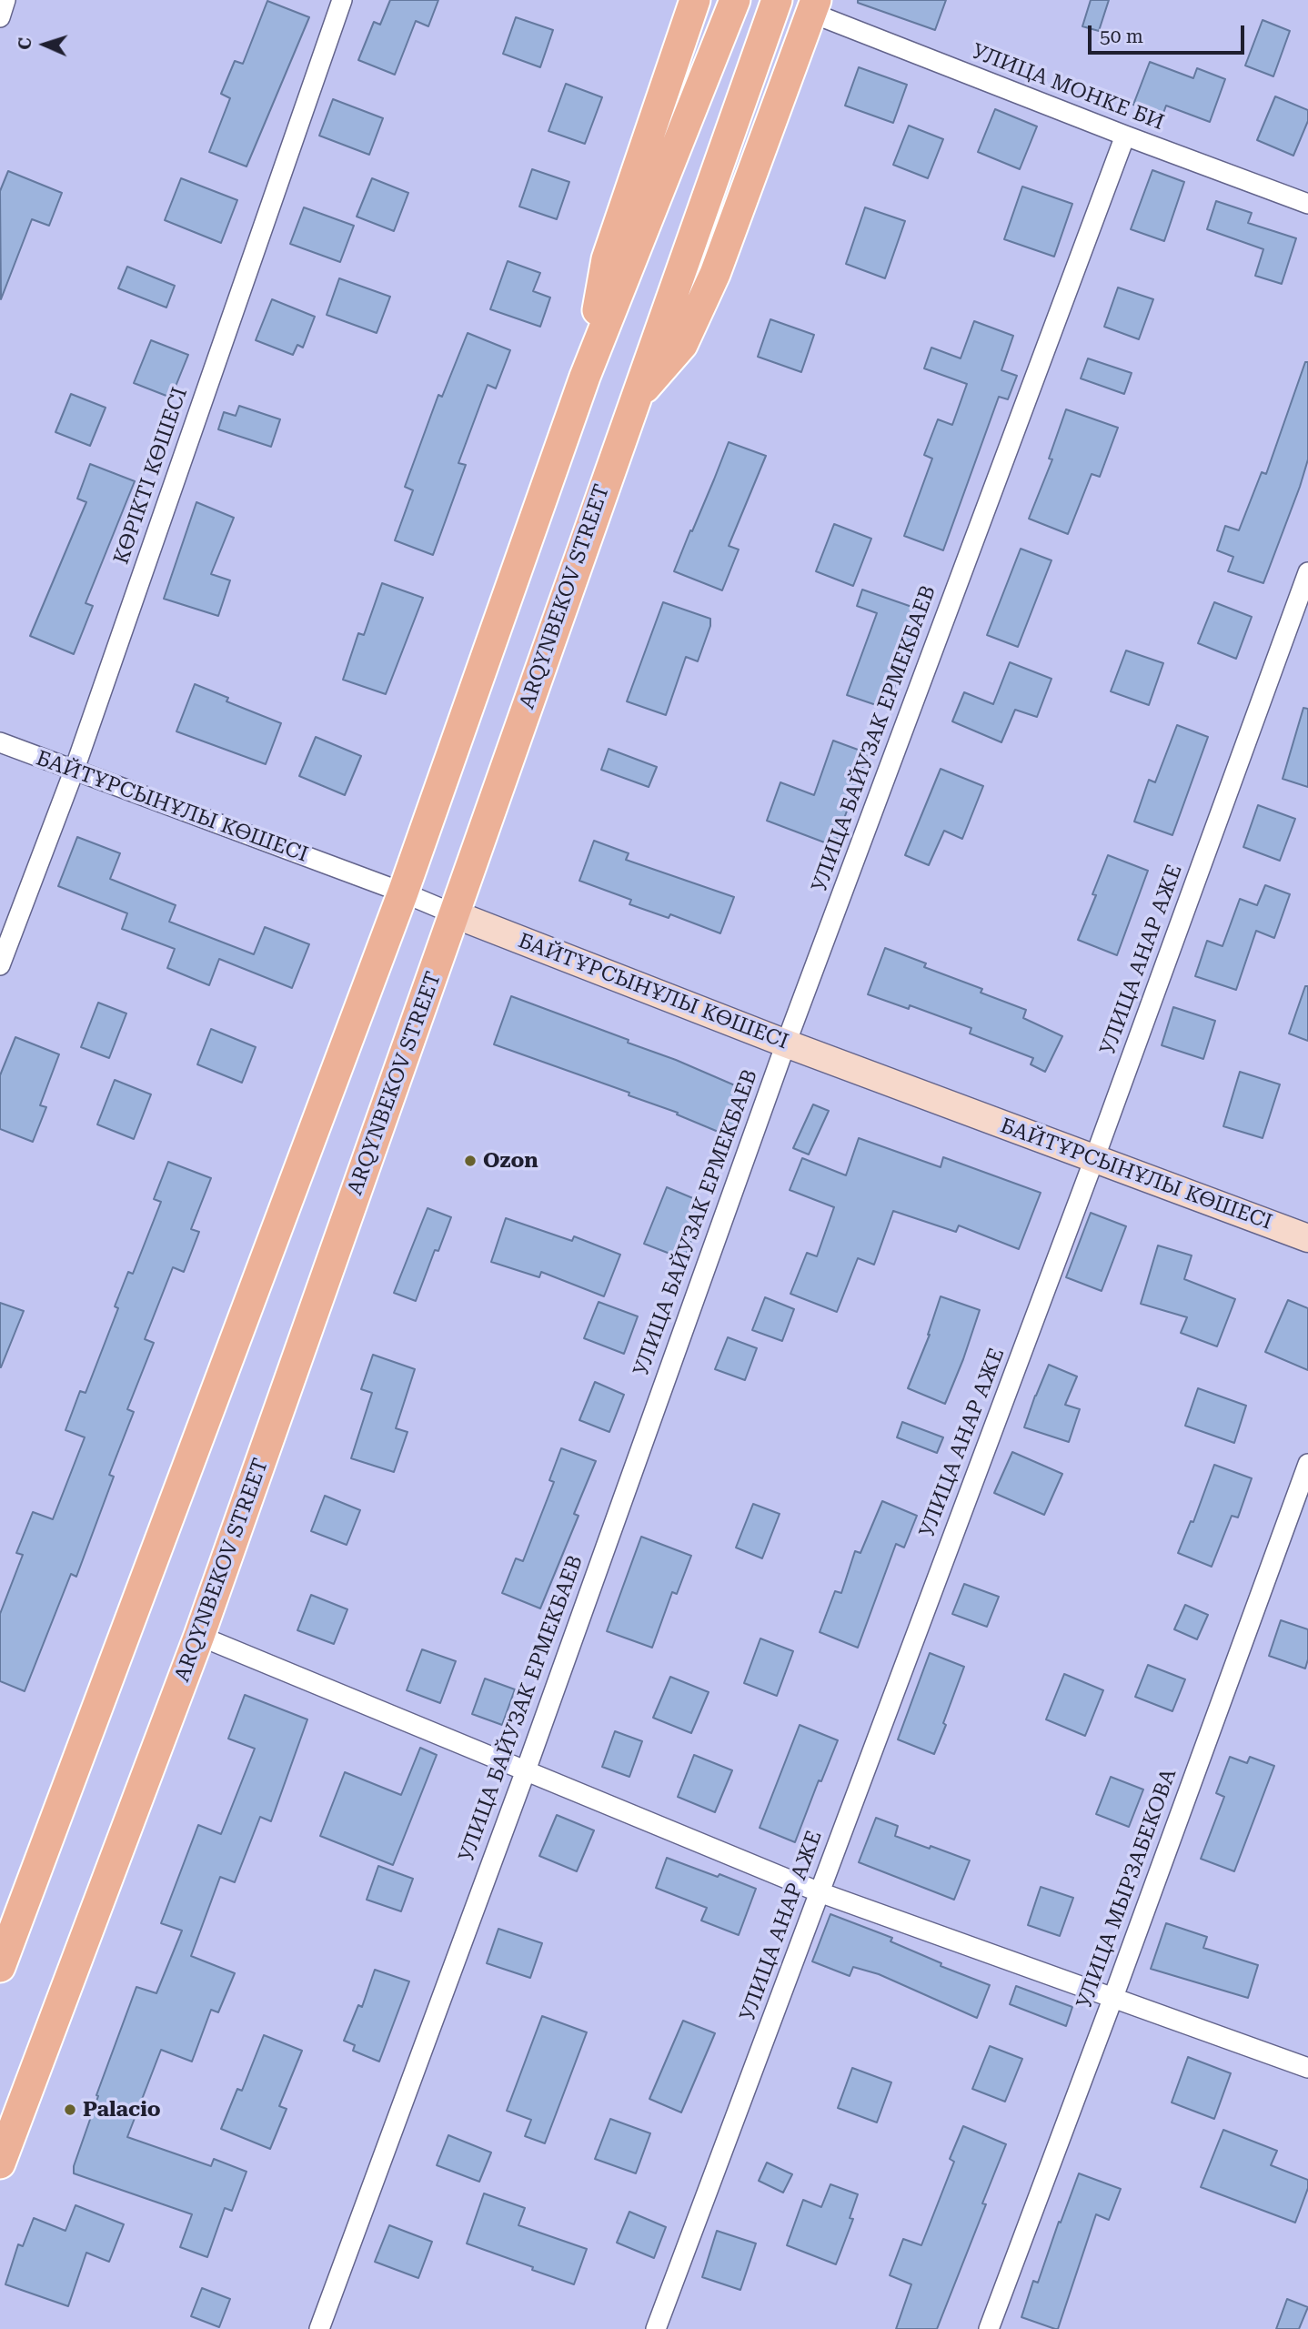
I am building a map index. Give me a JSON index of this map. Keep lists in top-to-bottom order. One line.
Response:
{"streets":{"main road":["ARQYNBEKOV STREET","БАЙТҰРСЫНҰЛЫ КӨШЕСІ"],"street":["УЛИЦА МОНКЕ БИ","КӨРІКТІ КӨШЕСІ","УЛИЦА БАЙУЗАК ЕРМЕКБАЕВ","УЛИЦА АНАР АЖЕ","УЛИЦА МЫРЗАБЕКОВА"]},"crossings":[["УЛИЦА МОНКЕ БИ","УЛИЦА БАЙУЗАК ЕРМЕКБАЕВ"],["КӨРІКТІ КӨШЕСІ","БАЙТҰРСЫНҰЛЫ КӨШЕСІ"],["ARQYNBEKOV STREET","БАЙТҰРСЫНҰЛЫ КӨШЕСІ"],["УЛИЦА БАЙУЗАК ЕРМЕКБАЕВ","БАЙТҰРСЫНҰЛЫ КӨШЕСІ"],["БАЙТҰРСЫНҰЛЫ КӨШЕСІ","УЛИЦА АНАР АЖЕ"]],"places":["Ozon","Palacio"],"scale_bar":"50 m","north":"left"}
